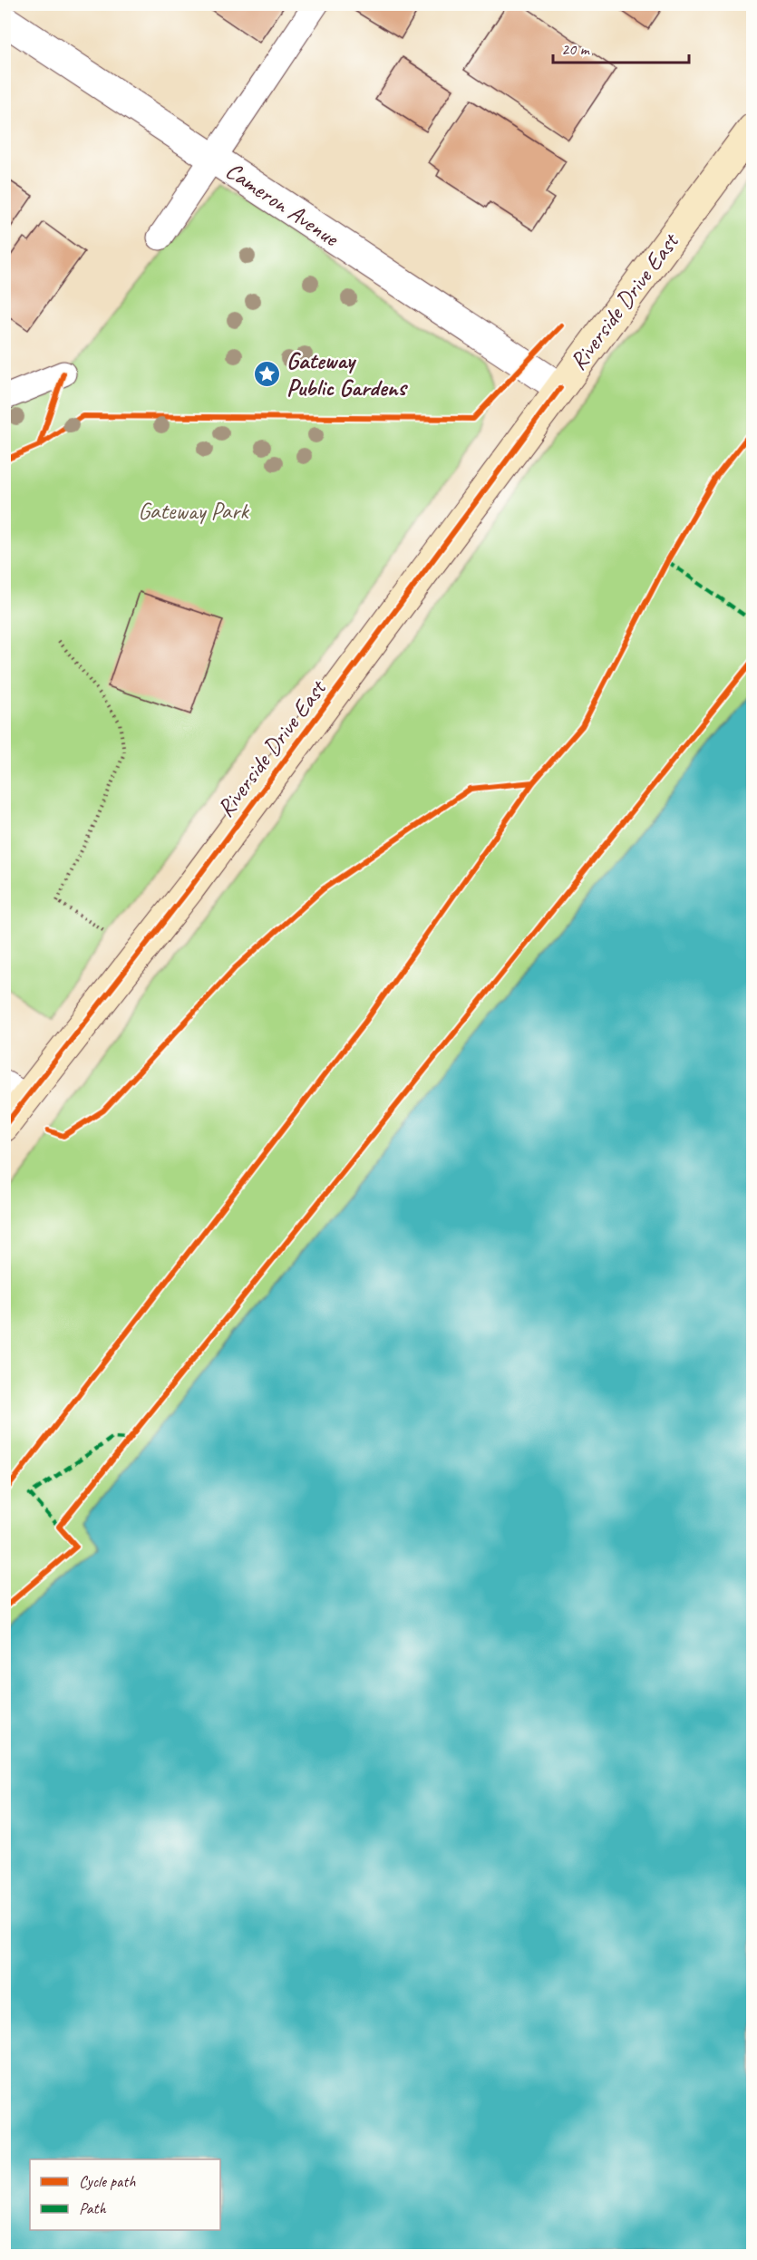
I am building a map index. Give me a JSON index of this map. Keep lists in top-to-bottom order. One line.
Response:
{"streets":{"main road":["Riverside Drive East"],"street":["Cameron Avenue"]},"crossings":[["Cameron Avenue","Riverside Drive East"]],"parks":["Gateway Park"],"places":{"place":["Gateway Public Gardens"]},"legend":["Cycle path","Path"],"scale_bar":"20 m"}
